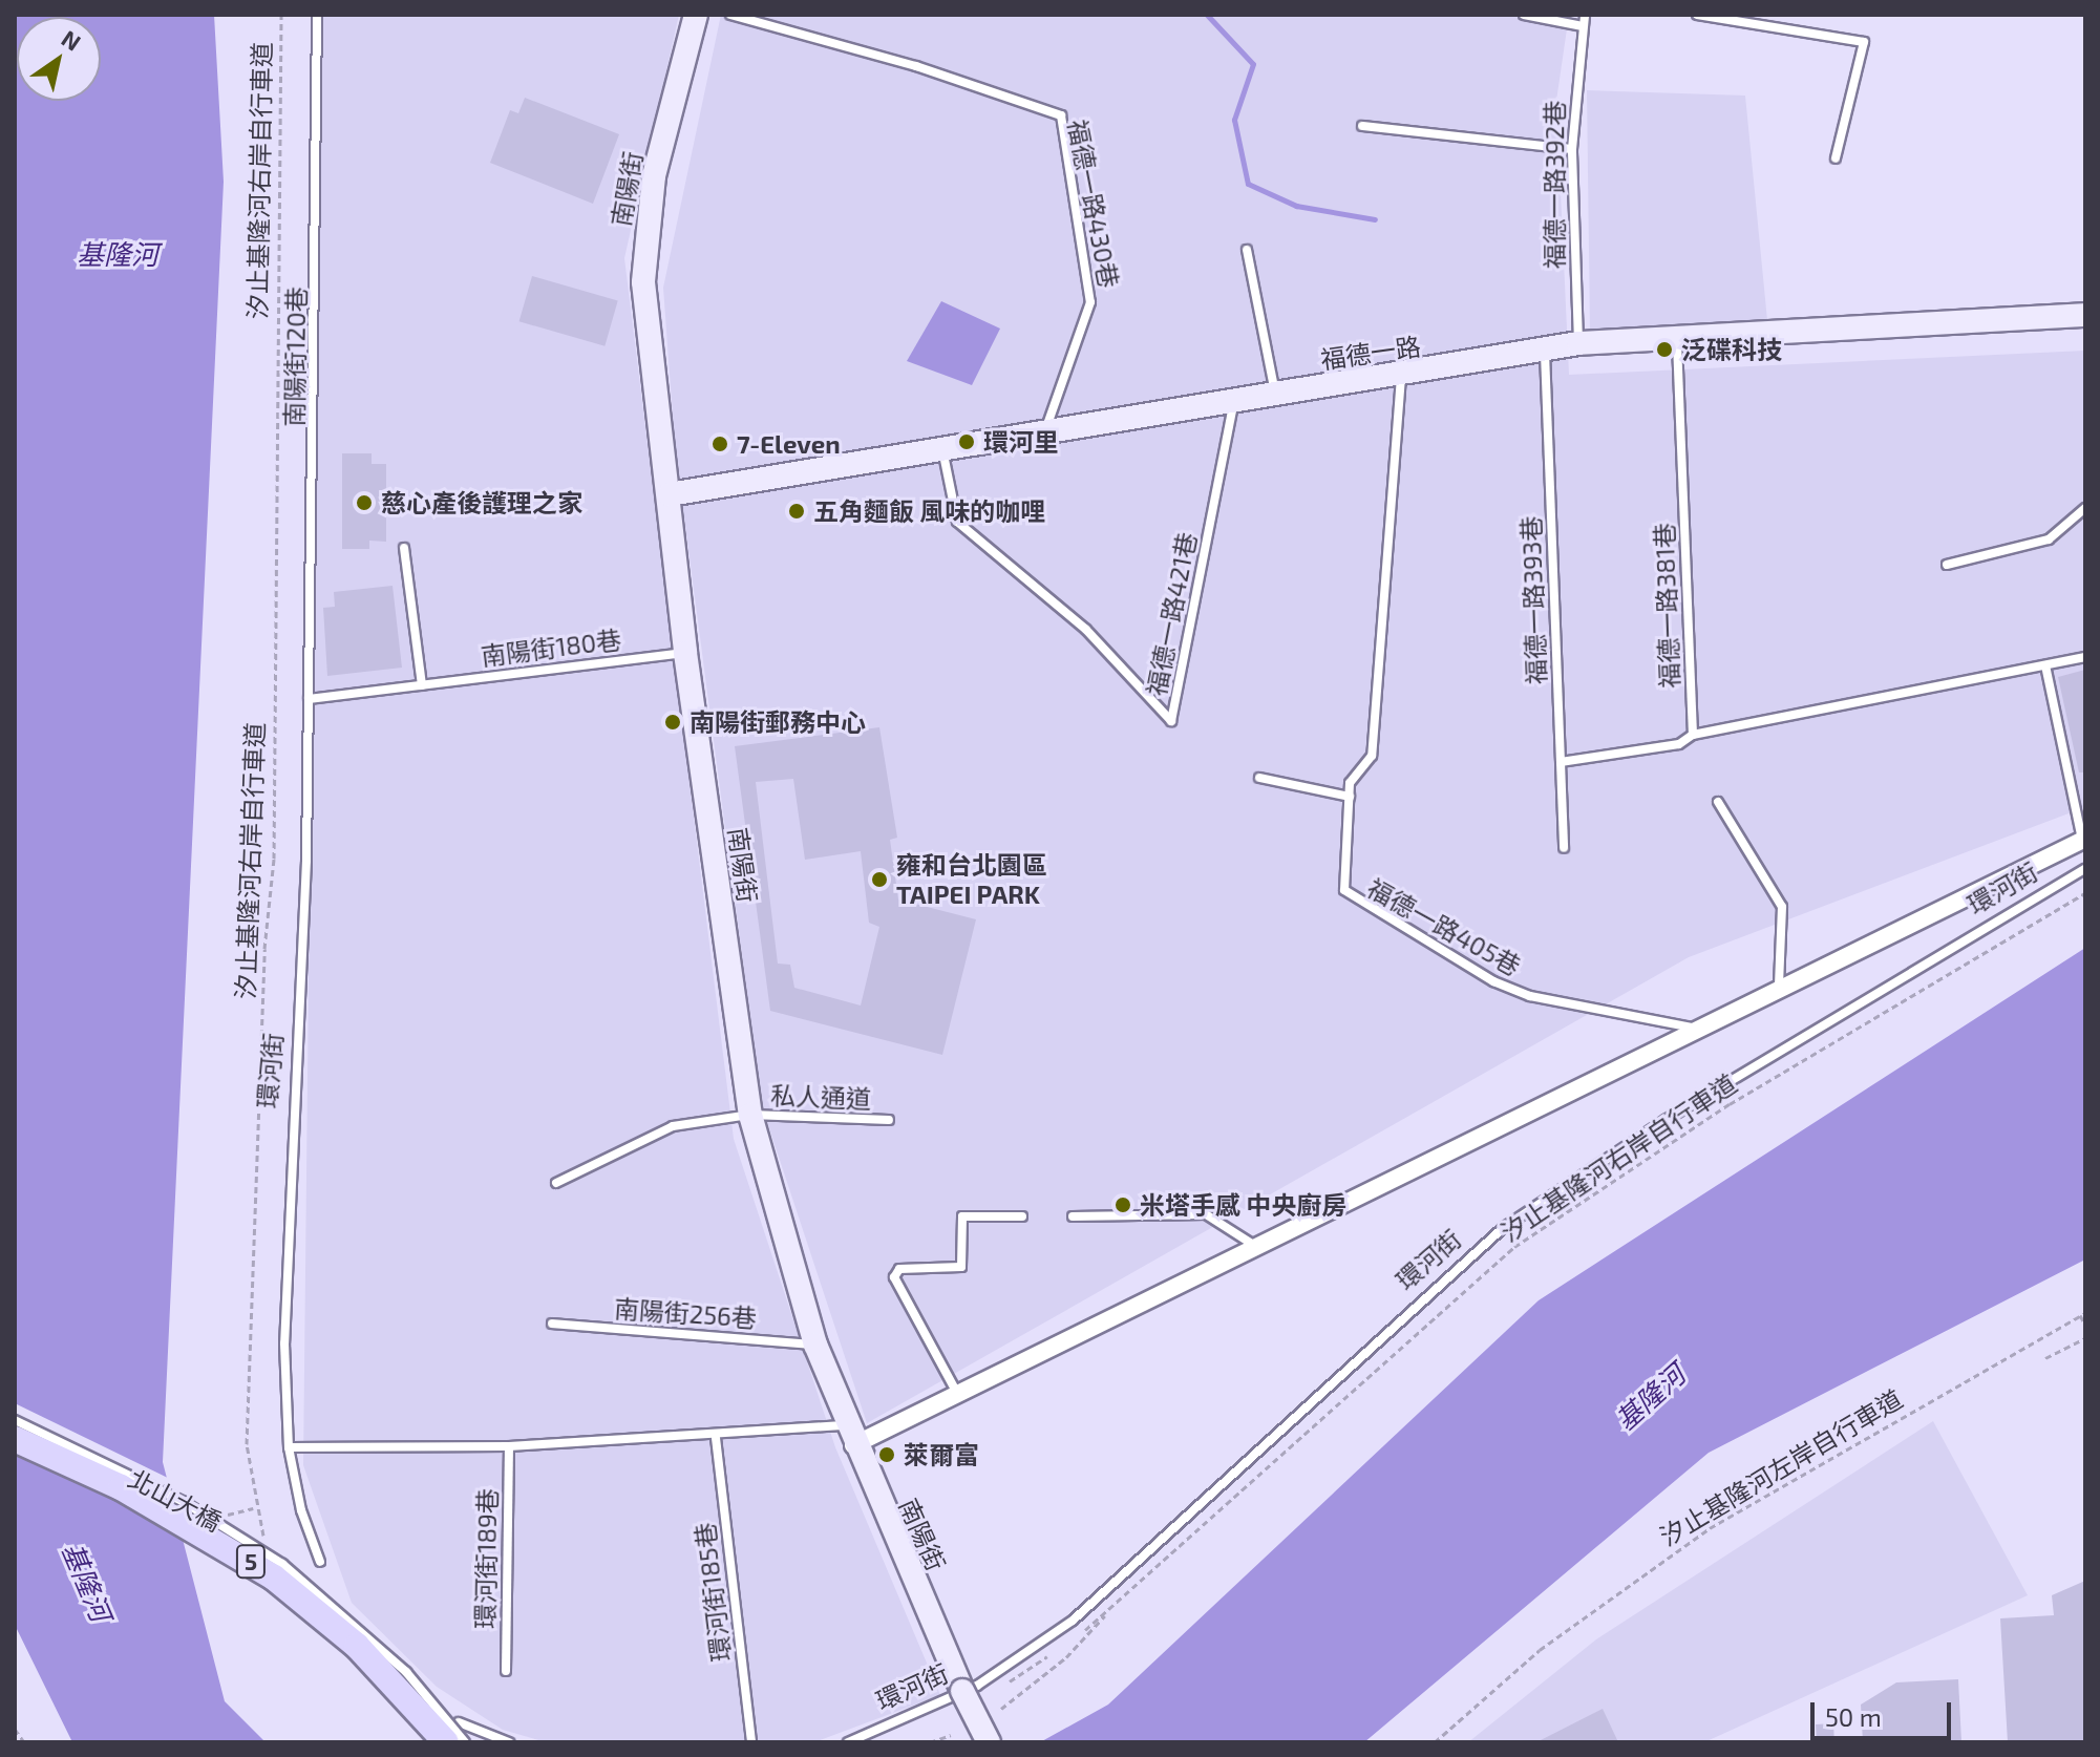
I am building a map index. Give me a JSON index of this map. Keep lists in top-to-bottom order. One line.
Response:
{"streets":{"main road":["北山大橋","5"],"street":["南陽街","福德一路","環河街"],"lane":["福德一路392巷","福德一路430巷","南陽街120巷","福德一路393巷","福德一路381巷","福德一路421巷","南陽街180巷","福德一路405巷","私人通道","南陽街256巷","環河街189巷","環河街185巷"],"path":["汐止基隆河右岸自行車道","汐止基隆河左岸自行車道"]},"crossings":[["福德一路392巷","福德一路"],["南陽街","福德一路"],["南陽街","南陽街180巷"],["南陽街","環河街"],["南陽街","私人通道"],["南陽街","南陽街256巷"],["福德一路430巷","福德一路"],["福德一路","福德一路393巷"],["福德一路","福德一路381巷"],["福德一路","福德一路421巷"],["福德一路","福德一路405巷"],["南陽街120巷","南陽街180巷"],["南陽街120巷","環河街"],["南陽街180巷","環河街"],["環河街","福德一路405巷"],["環河街","環河街189巷"],["環河街","環河街185巷"]],"water":["基隆河"],"places":["泛碟科技","環河里","7-Eleven","慈心產後護理之家","五角麵飯 風味的咖哩","南陽街郵務中心","雍和台北園區 TAIPEI PARK","米塔手感 中央廚房","萊爾富"],"scale_bar":"50 m","north":"top right"}
